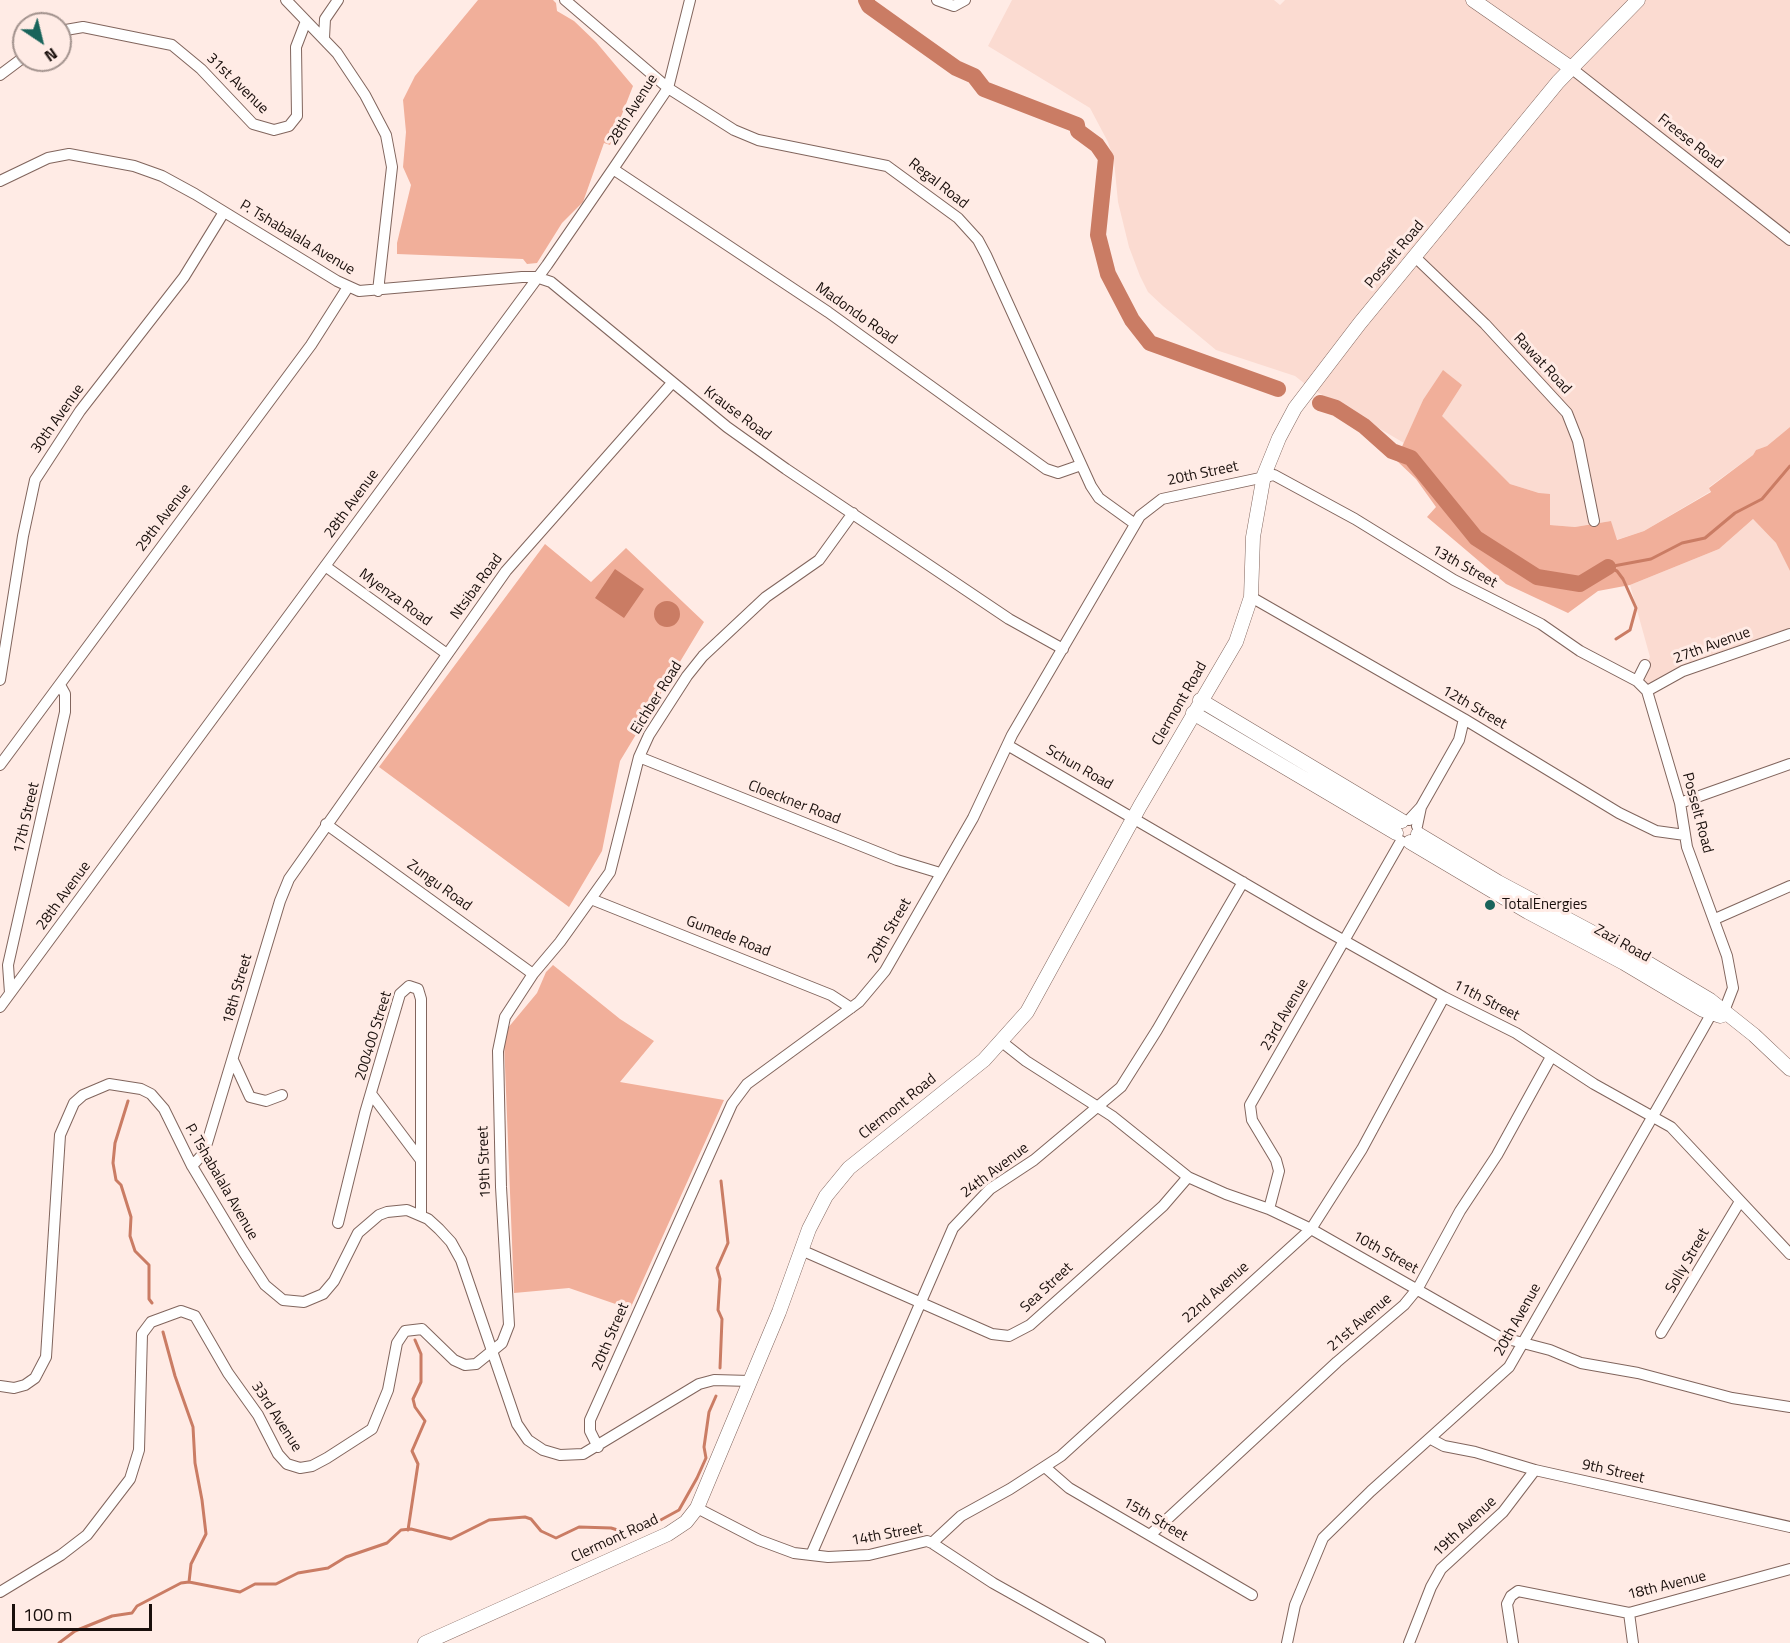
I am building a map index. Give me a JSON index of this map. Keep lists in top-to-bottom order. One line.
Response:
{"streets":{"street":["31st Avenue","28th Avenue","Freese Road","Regal Road","P. Tshabalala Avenue","Posselt Road","Madondo Road","Rawat Road","Krause Road","30th Avenue","20th Street","29th Avenue","13th Street","Ntsiba Road","Myenza Road","27th Avenue","Eichber Road","Clermont Road","12th Street","Schun Road","Cloeckner Road","17th Street","Zungu Road","Gumede Road","Zazi Road","18th Street","11th Street","23rd Avenue","200400 Street","19th Street","24th Avenue","10th Street","Solly Street","Sea Street","22nd Avenue","20th Avenue","21st Avenue","33rd Avenue","9th Street","15th Street","19th Avenue","14th Street","18th Avenue"]},"crossings":[["31st Avenue","P. Tshabalala Avenue"],["28th Avenue","Regal Road"],["28th Avenue","Madondo Road"],["28th Avenue","Krause Road"],["28th Avenue","Myenza Road"],["28th Avenue","17th Street"],["Freese Road","Posselt Road"],["Regal Road","Madondo Road"],["Regal Road","20th Street"],["P. Tshabalala Avenue","30th Avenue"],["P. Tshabalala Avenue","29th Avenue"],["P. Tshabalala Avenue","18th Street"],["P. Tshabalala Avenue","200400 Street"],["Posselt Road","Rawat Road"],["Posselt Road","20th Street"],["Posselt Road","13th Street"],["Posselt Road","27th Avenue"],["Posselt Road","Clermont Road"],["Posselt Road","12th Street"],["Posselt Road","Zazi Road"],["Posselt Road","20th Avenue"],["Krause Road","20th Street"],["Krause Road","Ntsiba Road"],["Krause Road","Eichber Road"],["20th Street","13th Street"],["20th Street","Clermont Road"],["20th Street","Schun Road"],["20th Street","Cloeckner Road"],["20th Street","Gumede Road"],["29th Avenue","17th Street"],["13th Street","27th Avenue"],["13th Street","Clermont Road"],["Ntsiba Road","Myenza Road"],["Ntsiba Road","Zungu Road"],["Ntsiba Road","18th Street"],["Eichber Road","Cloeckner Road"],["Eichber Road","Zungu Road"],["Eichber Road","Gumede Road"],["Eichber Road","19th Street"],["Clermont Road","12th Street"],["Clermont Road","Schun Road"],["Clermont Road","Zazi Road"],["Clermont Road","11th Street"],["Clermont Road","10th Street"],["Clermont Road","Sea Street"],["Clermont Road","14th Street"],["12th Street","23rd Avenue"],["Schun Road","11th Street"],["Zungu Road","18th Street"],["Zungu Road","19th Street"],["Zazi Road","23rd Avenue"],["Zazi Road","20th Avenue"],["11th Street","23rd Avenue"],["11th Street","24th Avenue"],["11th Street","Solly Street"],["11th Street","22nd Avenue"],["11th Street","20th Avenue"],["11th Street","21st Avenue"],["23rd Avenue","10th Street"],["19th Street","33rd Avenue"],["24th Avenue","10th Street"],["24th Avenue","Sea Street"],["24th Avenue","14th Street"],["10th Street","Sea Street"],["10th Street","22nd Avenue"],["10th Street","20th Avenue"],["10th Street","21st Avenue"],["22nd Avenue","15th Street"],["22nd Avenue","14th Street"],["20th Avenue","9th Street"],["21st Avenue","15th Street"],["9th Street","19th Avenue"]],"places":["TotalEnergies"],"scale_bar":"100 m","north":"bottom right"}
